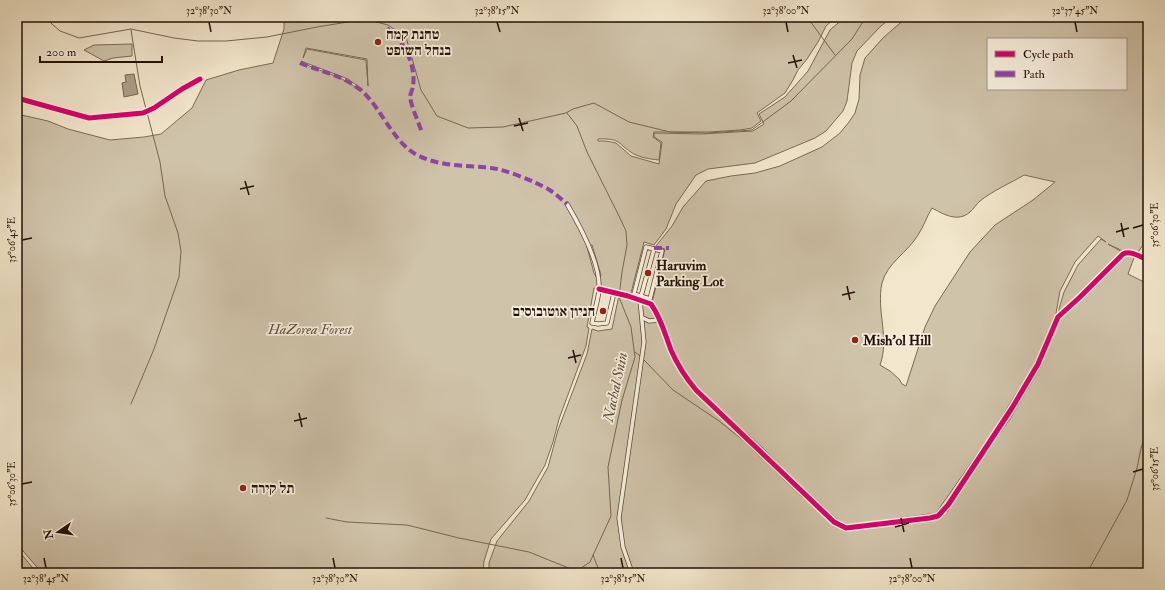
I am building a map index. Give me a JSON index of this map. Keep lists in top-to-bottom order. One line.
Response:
{"water":["Nachal Snin"],"parks":["HaZorea Forest"],"places":["טחנת קמח בנחל השופט","Haruvim Parking Lot","חניון אוטובוסים","Mish'ol Hill","תל קירה"],"legend":["Cycle path","Path"],"scale_bar":"200 m","north":"left","coordinates":["32°38'30\"N","32°38'15\"N","32°38'00\"N","32°37'45\"N","35°06'30\"E","35°06'45\"E","35°06'15\"E","32°38'45\"N"]}
